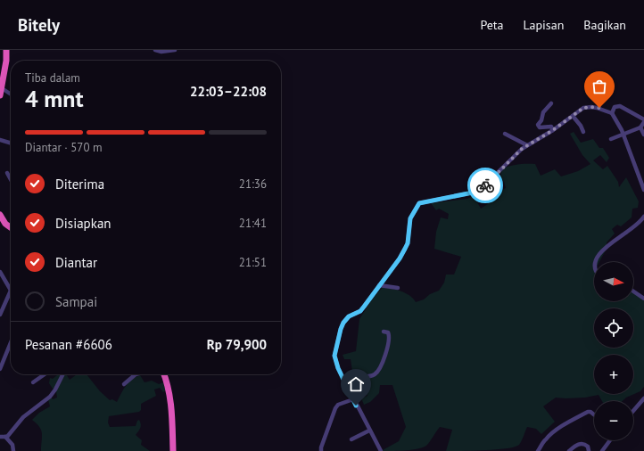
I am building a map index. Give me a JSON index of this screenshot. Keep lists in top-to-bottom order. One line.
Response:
{"north":"right","page":{"header":"Bitely","nav":["Peta","Lapisan","Bagikan"],"heading":["4 mnt","Tiba dalam","22:03–22:08"],"panel":["Pesanan #6606","Rp 79,900"],"bar":"Diantar · 570 m","list":[["Diterima","21:36"],["Disiapkan","21:41"],["Diantar","21:51"],"Sampai"],"map_buttons":["+","−"]}}
